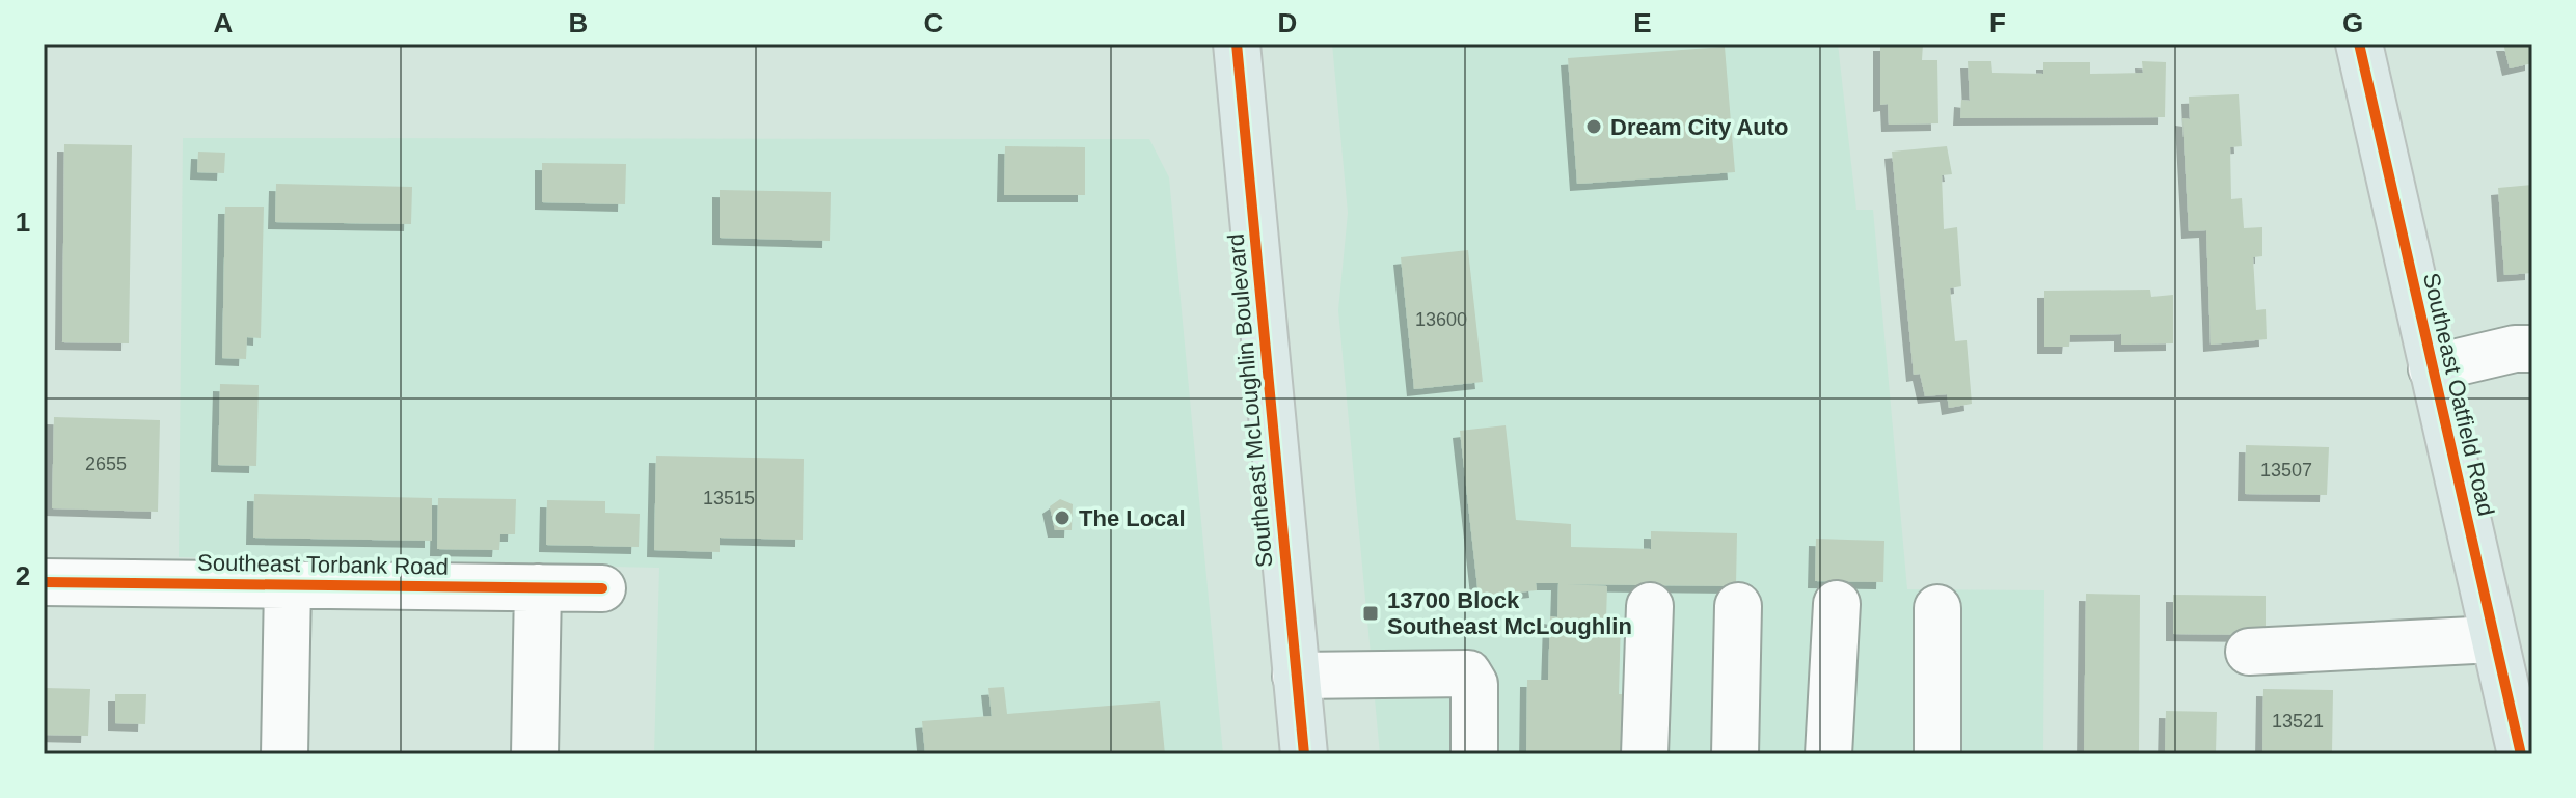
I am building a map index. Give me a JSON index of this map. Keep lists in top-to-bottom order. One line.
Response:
{"streets":{"main road":["Southeast Oatfield Road","Southeast McLoughlin Boulevard"],"street":["Southeast Torbank Road"]},"places":{"other":["Dream City Auto","The Local"],"transit":["13700 Block Southeast McLoughlin"]},"house_numbers":["13600","2655","13507","13515","13521"],"grid":{"columns":["A","B","C","D","E","F","G"],"rows":["1","2"]}}
